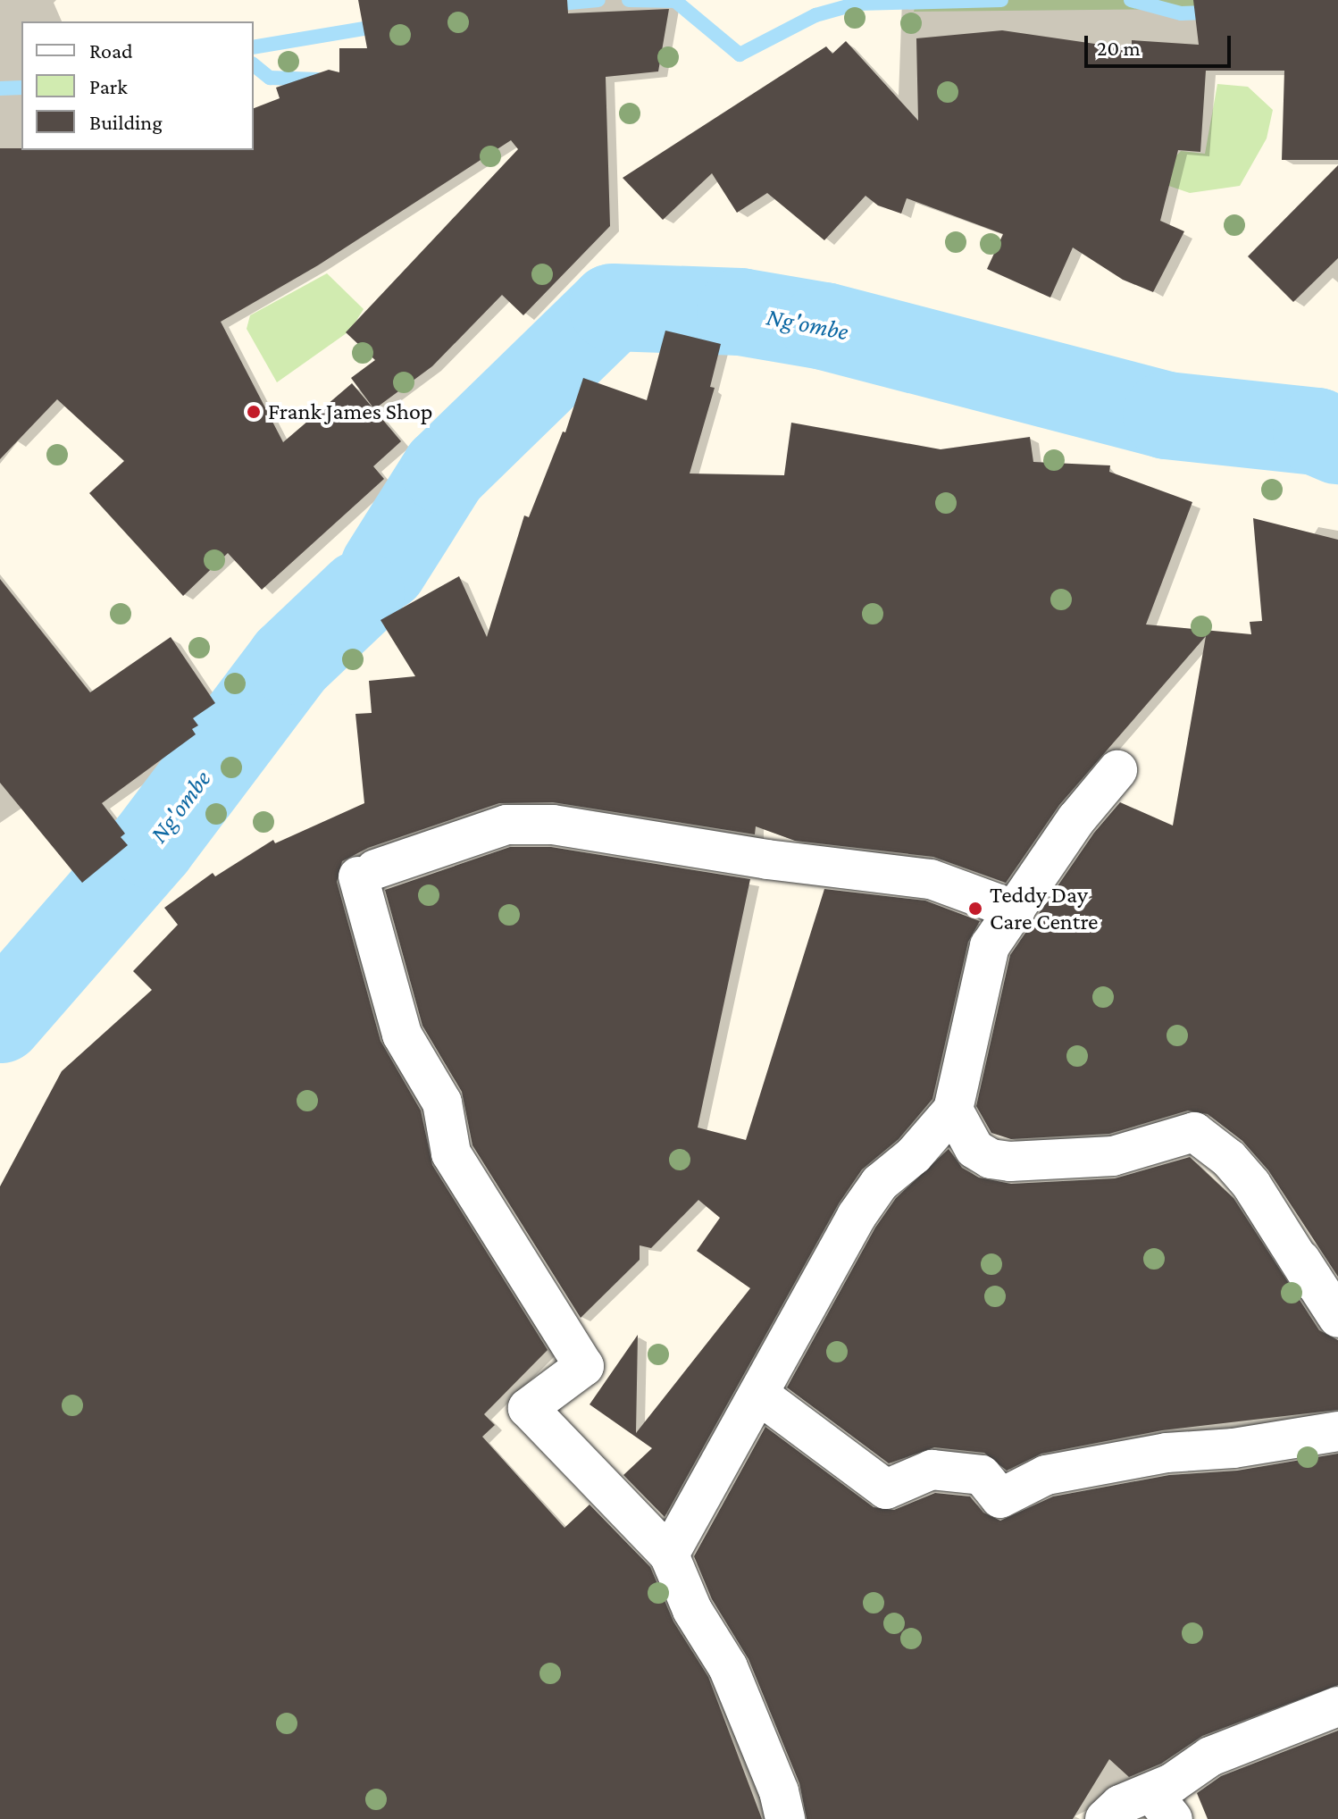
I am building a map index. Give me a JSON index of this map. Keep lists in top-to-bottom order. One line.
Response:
{"water":["Ng'ombe"],"places":["Frank James Shop","Teddy Day Care Centre"],"legend":["Road","Park","Building"],"scale_bar":"20 m"}
